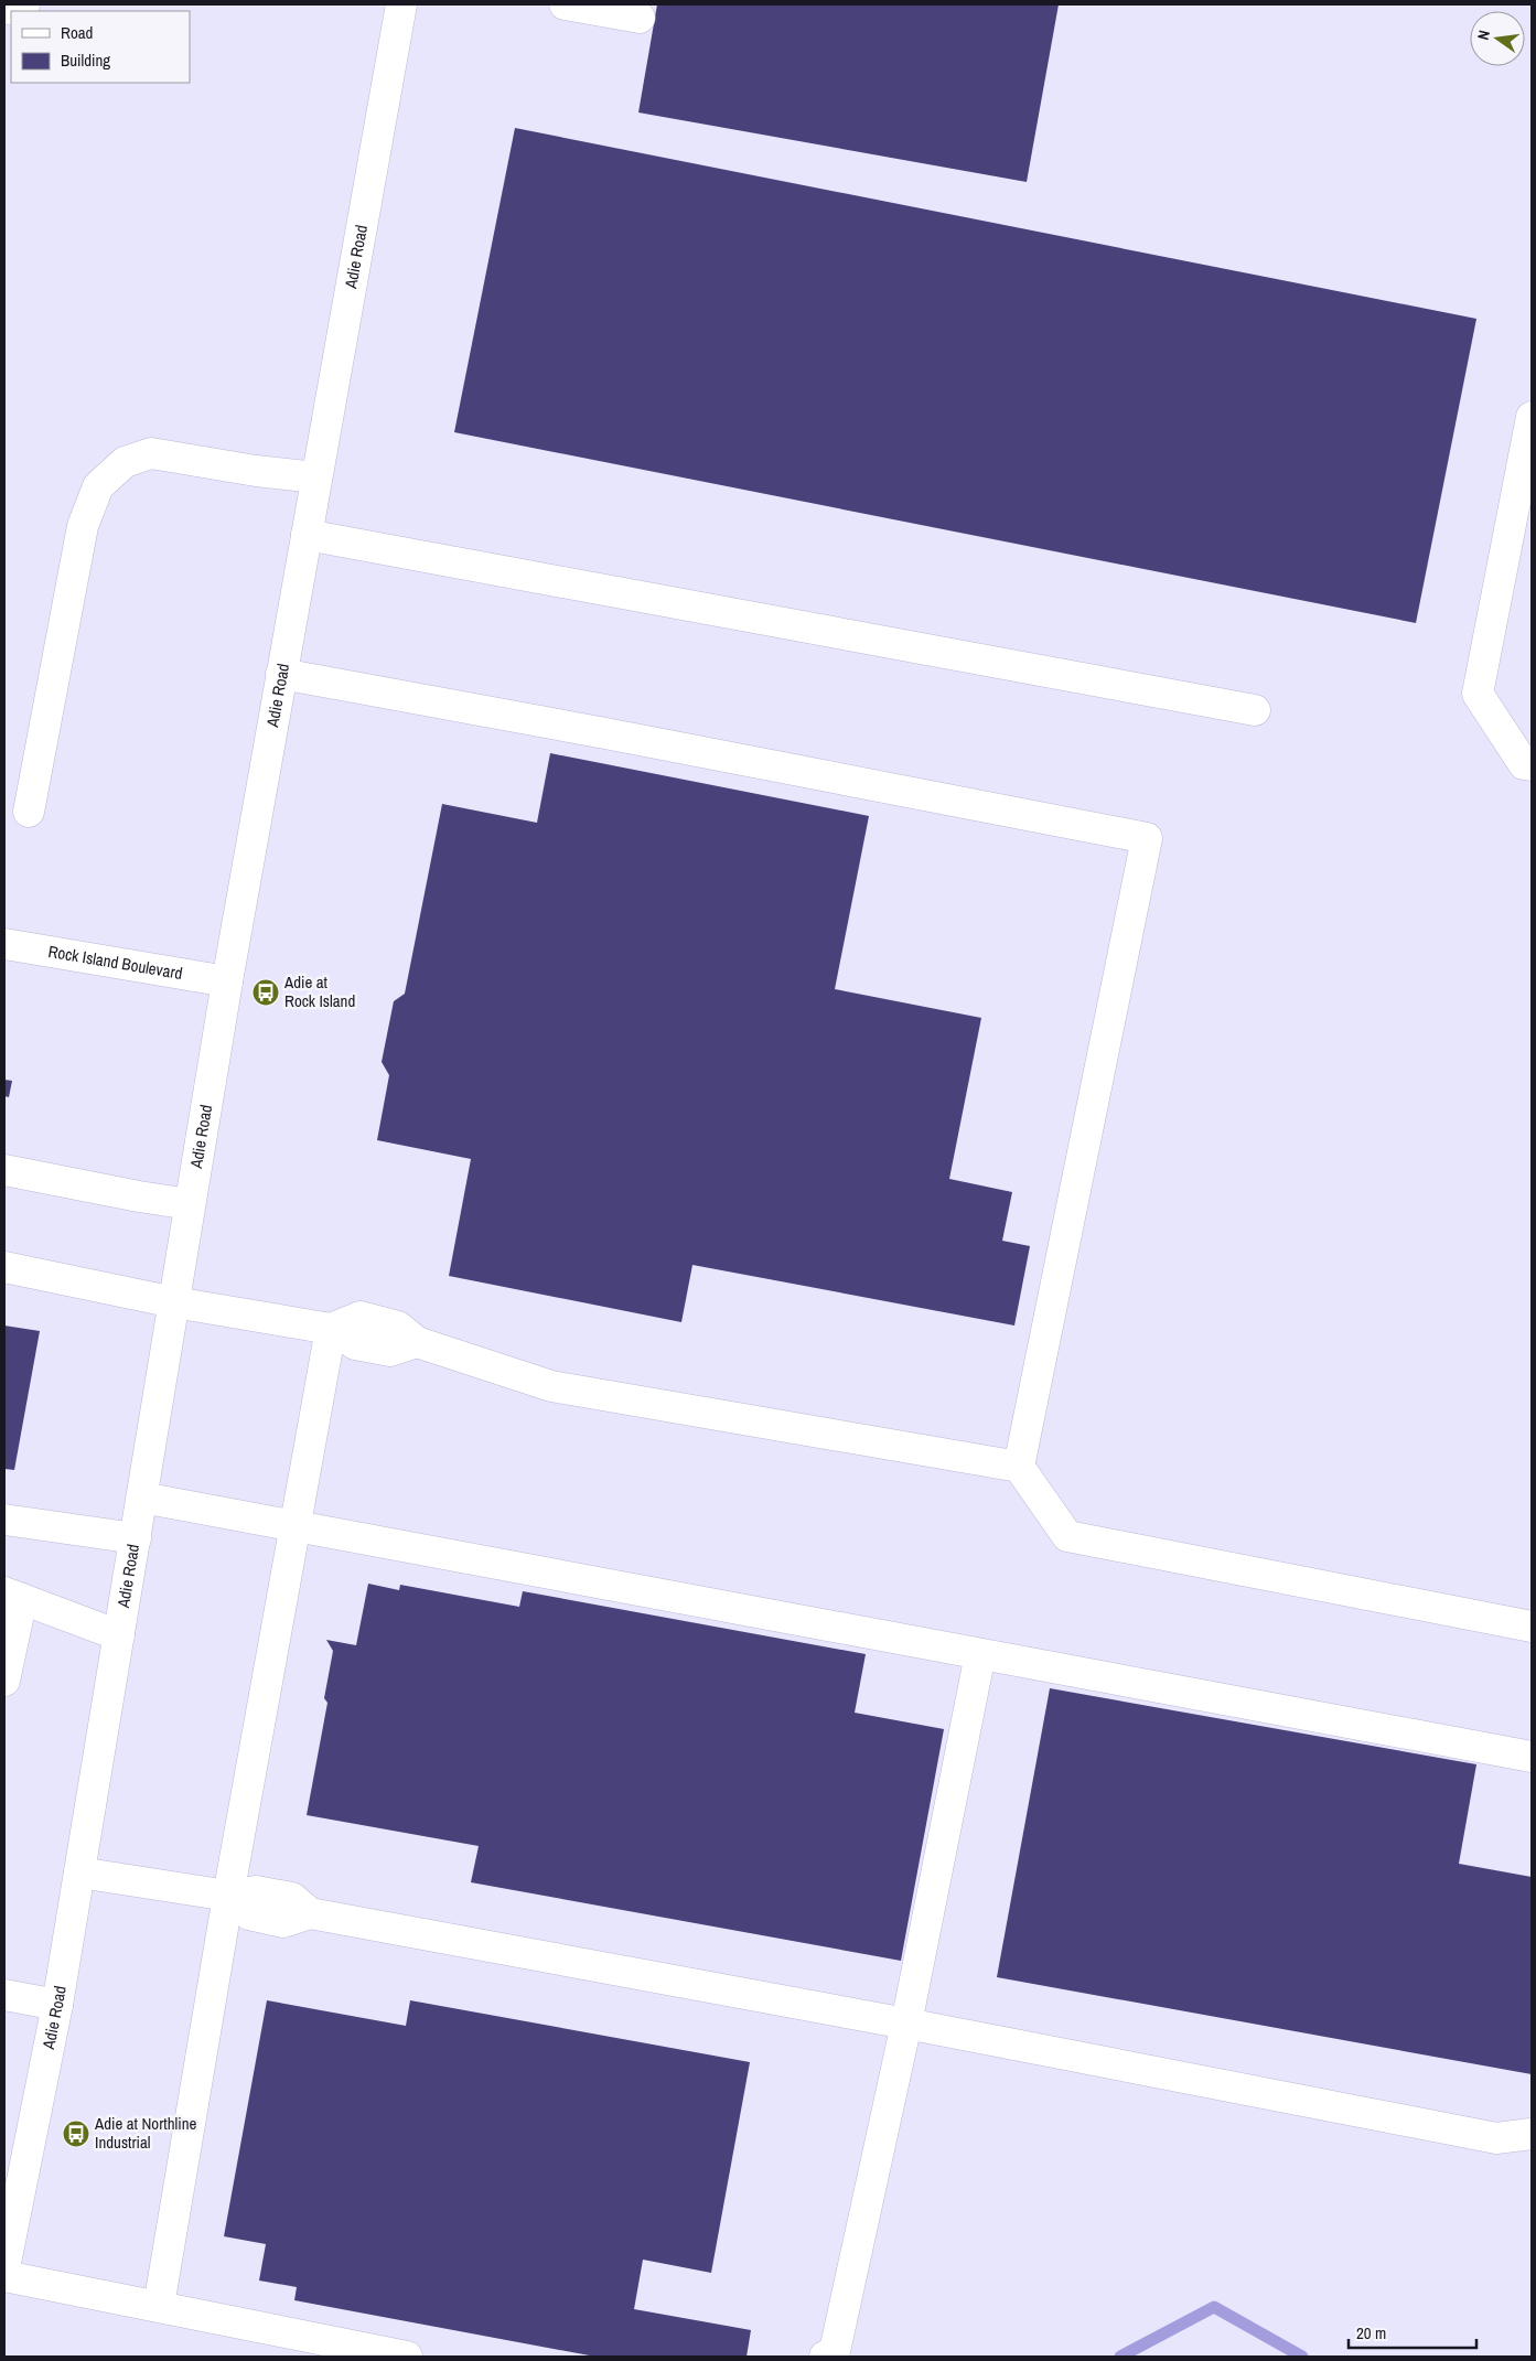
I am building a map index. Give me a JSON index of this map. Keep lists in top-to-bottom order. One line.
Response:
{"streets":{"street":["Adie Road","Rock Island Boulevard"]},"crossings":[["Adie Road","Rock Island Boulevard"]],"places":{"bus stop":["Adie at Rock Island","Adie at Northline Industrial"]},"legend":["Road","Building"],"scale_bar":"20 m","north":"left"}
